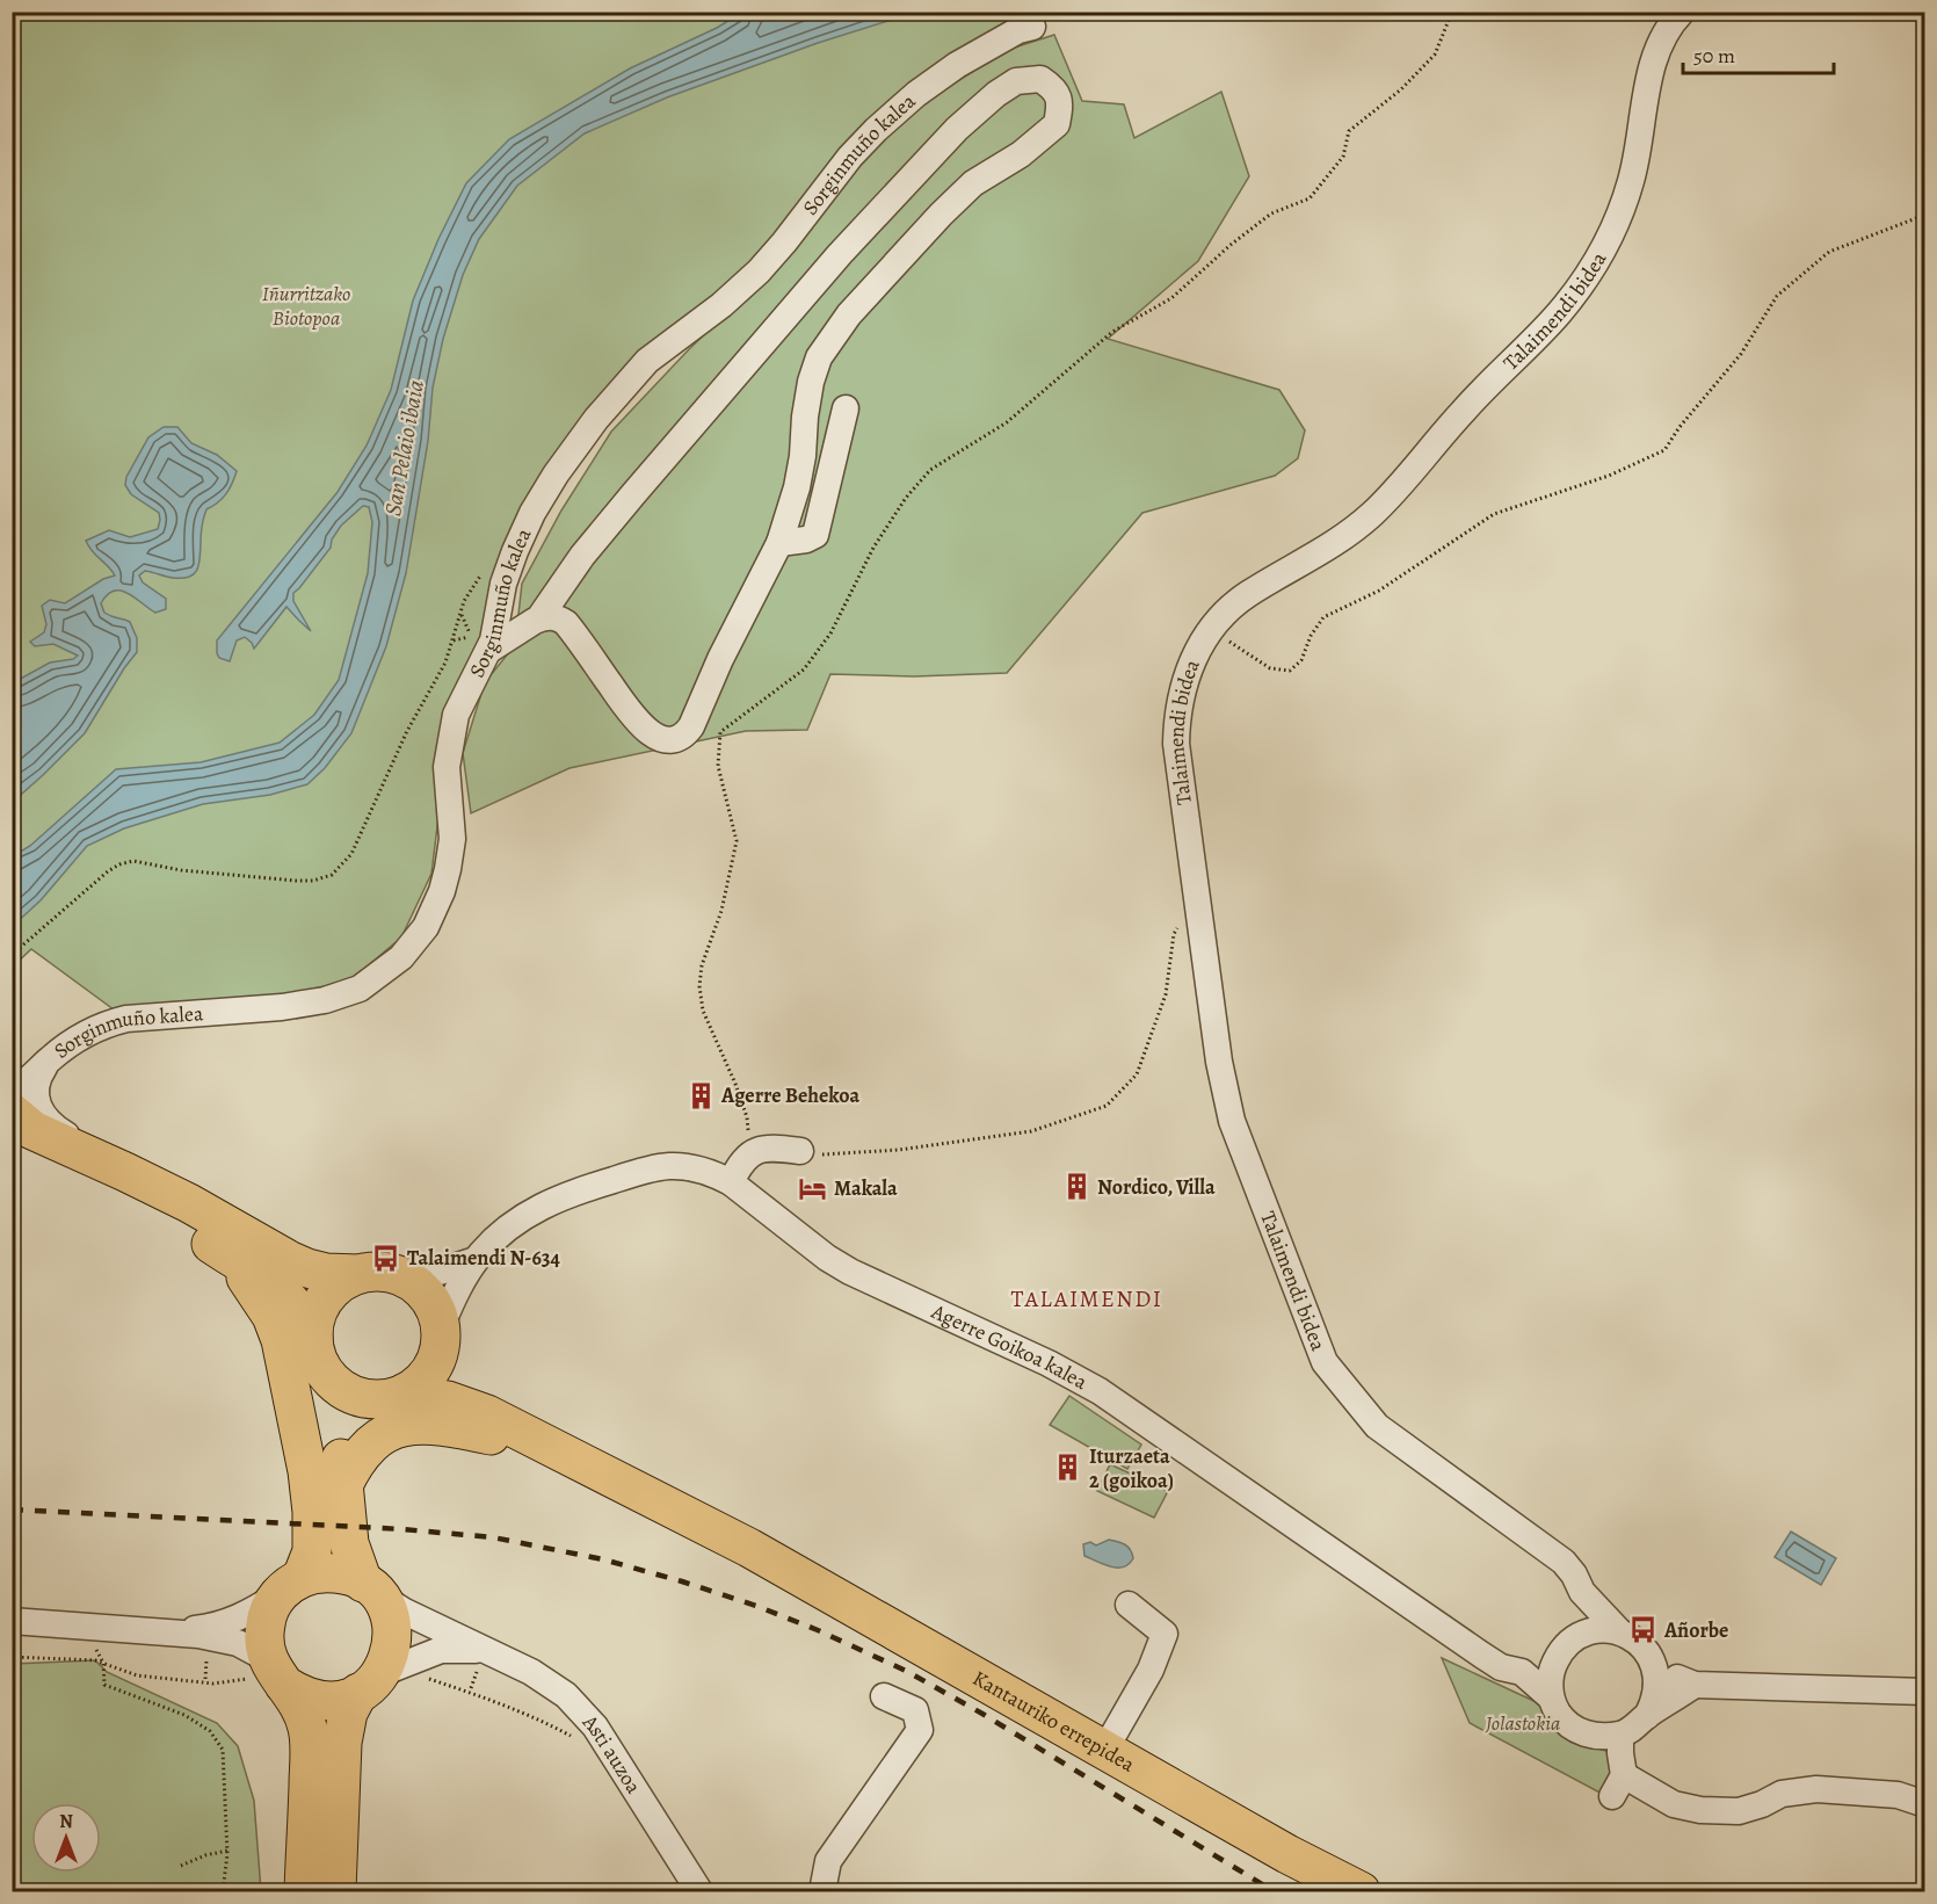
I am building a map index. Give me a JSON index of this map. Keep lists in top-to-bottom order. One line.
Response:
{"streets":{"highway":["Kantauriko errepidea"],"street":["Sorginmuño kalea","Talaimendi bidea","Agerre Goikoa kalea","Asti auzoa"]},"crossings":[["Talaimendi bidea","Agerre Goikoa kalea"]],"districts":["TALAIMENDI"],"water":["San Pelaio ibaia"],"parks":["Iñurritzako Biotopoa","Jolastokia"],"places":{"building":["Agerre Behekoa","Nordico, Villa","Iturzaeta 2 (goikoa)"],"hotel":["Makala"],"bus stop":["Talaimendi N-634","Añorbe"]},"scale_bar":"50 m","north":"top"}
